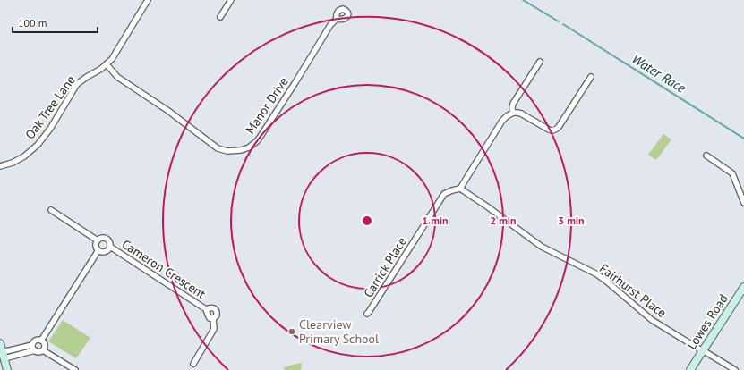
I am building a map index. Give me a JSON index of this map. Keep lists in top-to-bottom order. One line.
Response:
{"streets":{"main road":["Lowes Road"],"street":["Manor Drive","Oak Tree Lane","Carrick Place","Cameron Crescent","Fairhurst Place"]},"crossings":[["Manor Drive","Oak Tree Lane"],["Carrick Place","Fairhurst Place"],["Fairhurst Place","Lowes Road"]],"water":["Water Race"],"places":["Clearview Primary School"],"scale_bar":"100 m","rings":["1 min","2 min","3 min"]}
